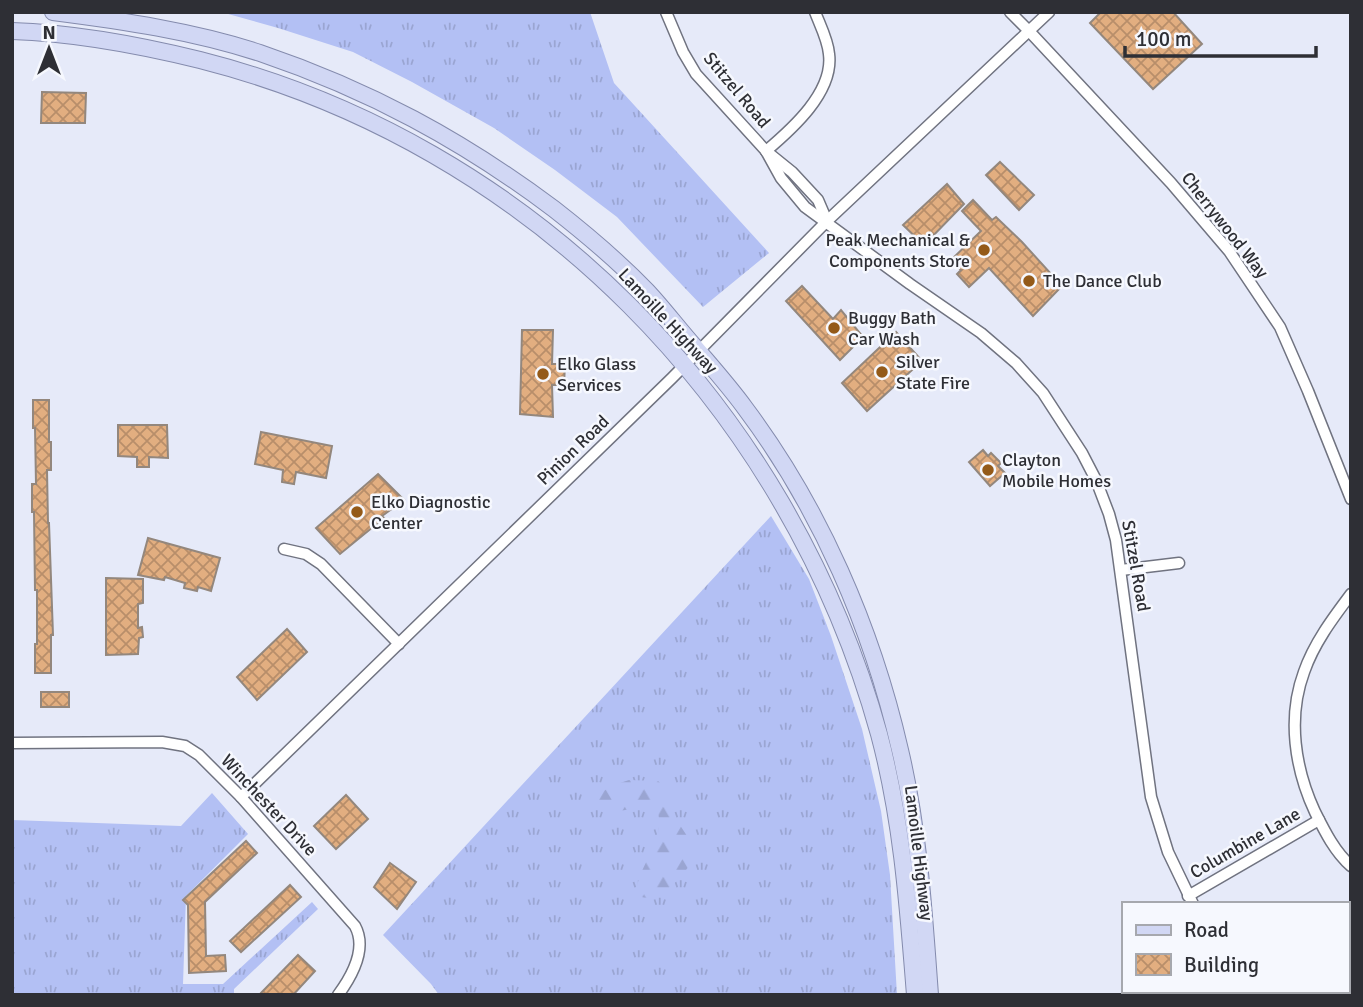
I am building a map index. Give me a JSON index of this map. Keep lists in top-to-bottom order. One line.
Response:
{"streets":{"main road":["Lamoille Highway"],"street":["Stitzel Road","Cherrywood Way","Pinion Road","Winchester Drive","Columbine Lane"]},"crossings":[["Stitzel Road","Pinion Road"],["Stitzel Road","Columbine Lane"],["Cherrywood Way","Pinion Road"],["Lamoille Highway","Pinion Road"],["Pinion Road","Winchester Drive"]],"places":["Peak Mechanical & Components Store","The Dance Club","Buggy Bath Car Wash","Silver State Fire","Elko Glass Services","Clayton Mobile Homes","Elko Diagnostic Center"],"legend":["Road","Building"],"scale_bar":"100 m","north":"top"}
